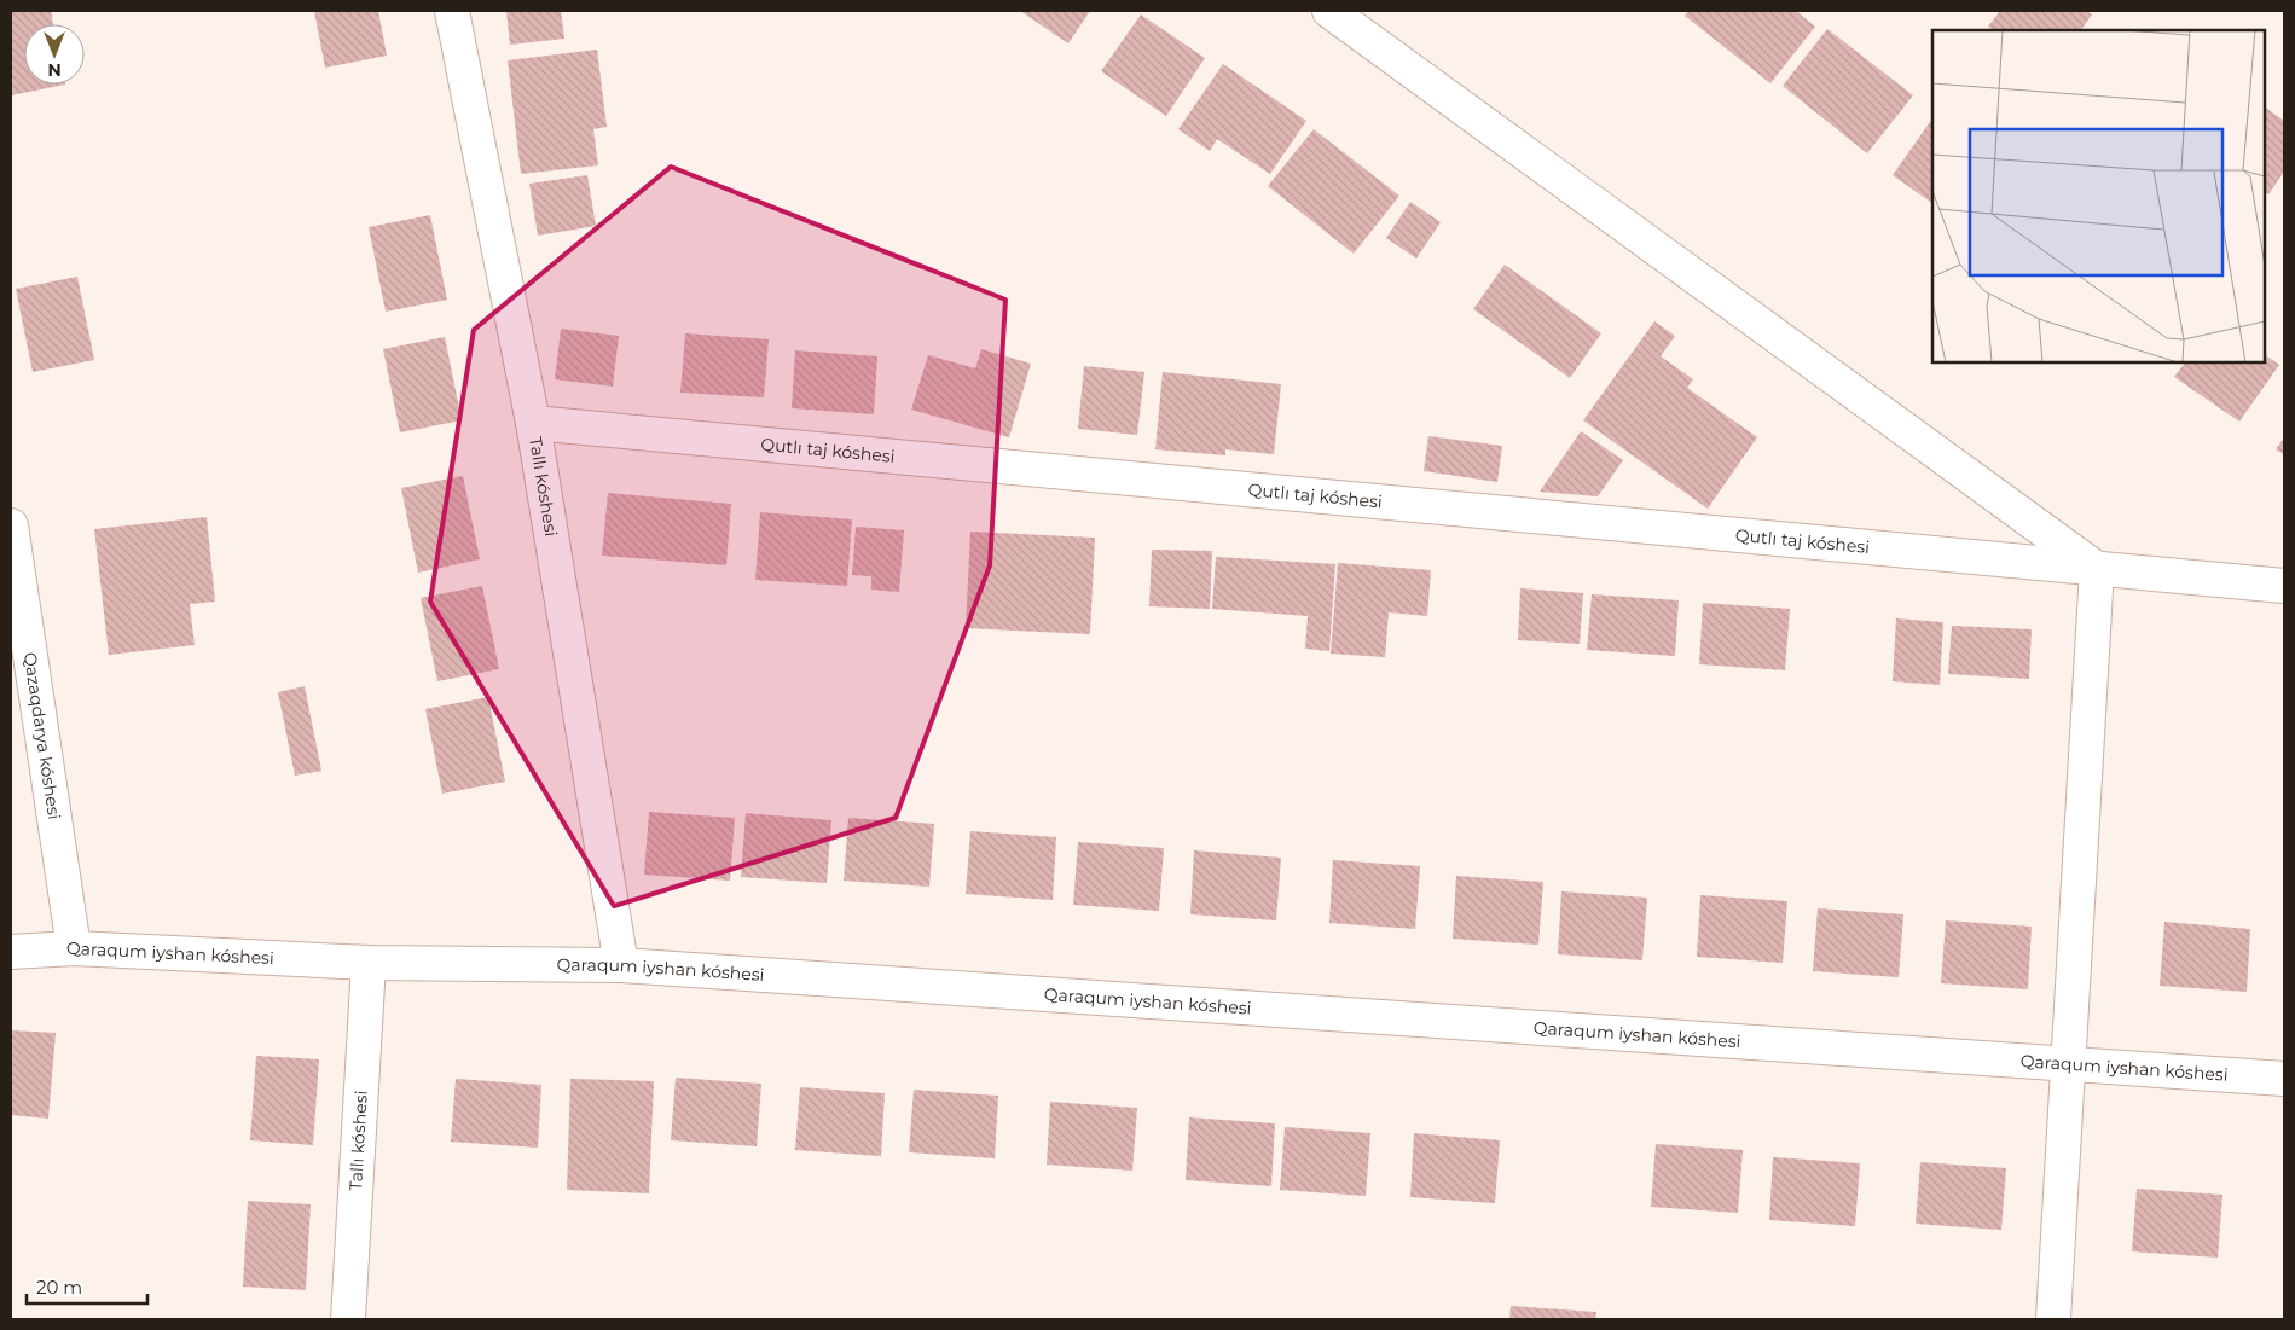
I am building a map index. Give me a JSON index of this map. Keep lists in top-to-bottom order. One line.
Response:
{"streets":{"street":["Qutlı taj kóshesi","Tallı kóshesi","Qazaqdarya kóshesi","Qaraqum iyshan kóshesi"]},"crossings":[["Qutlı taj kóshesi","Tallı kóshesi"],["Tallı kóshesi","Qaraqum iyshan kóshesi"],["Qazaqdarya kóshesi","Qaraqum iyshan kóshesi"]],"scale_bar":"20 m","north":"bottom"}
